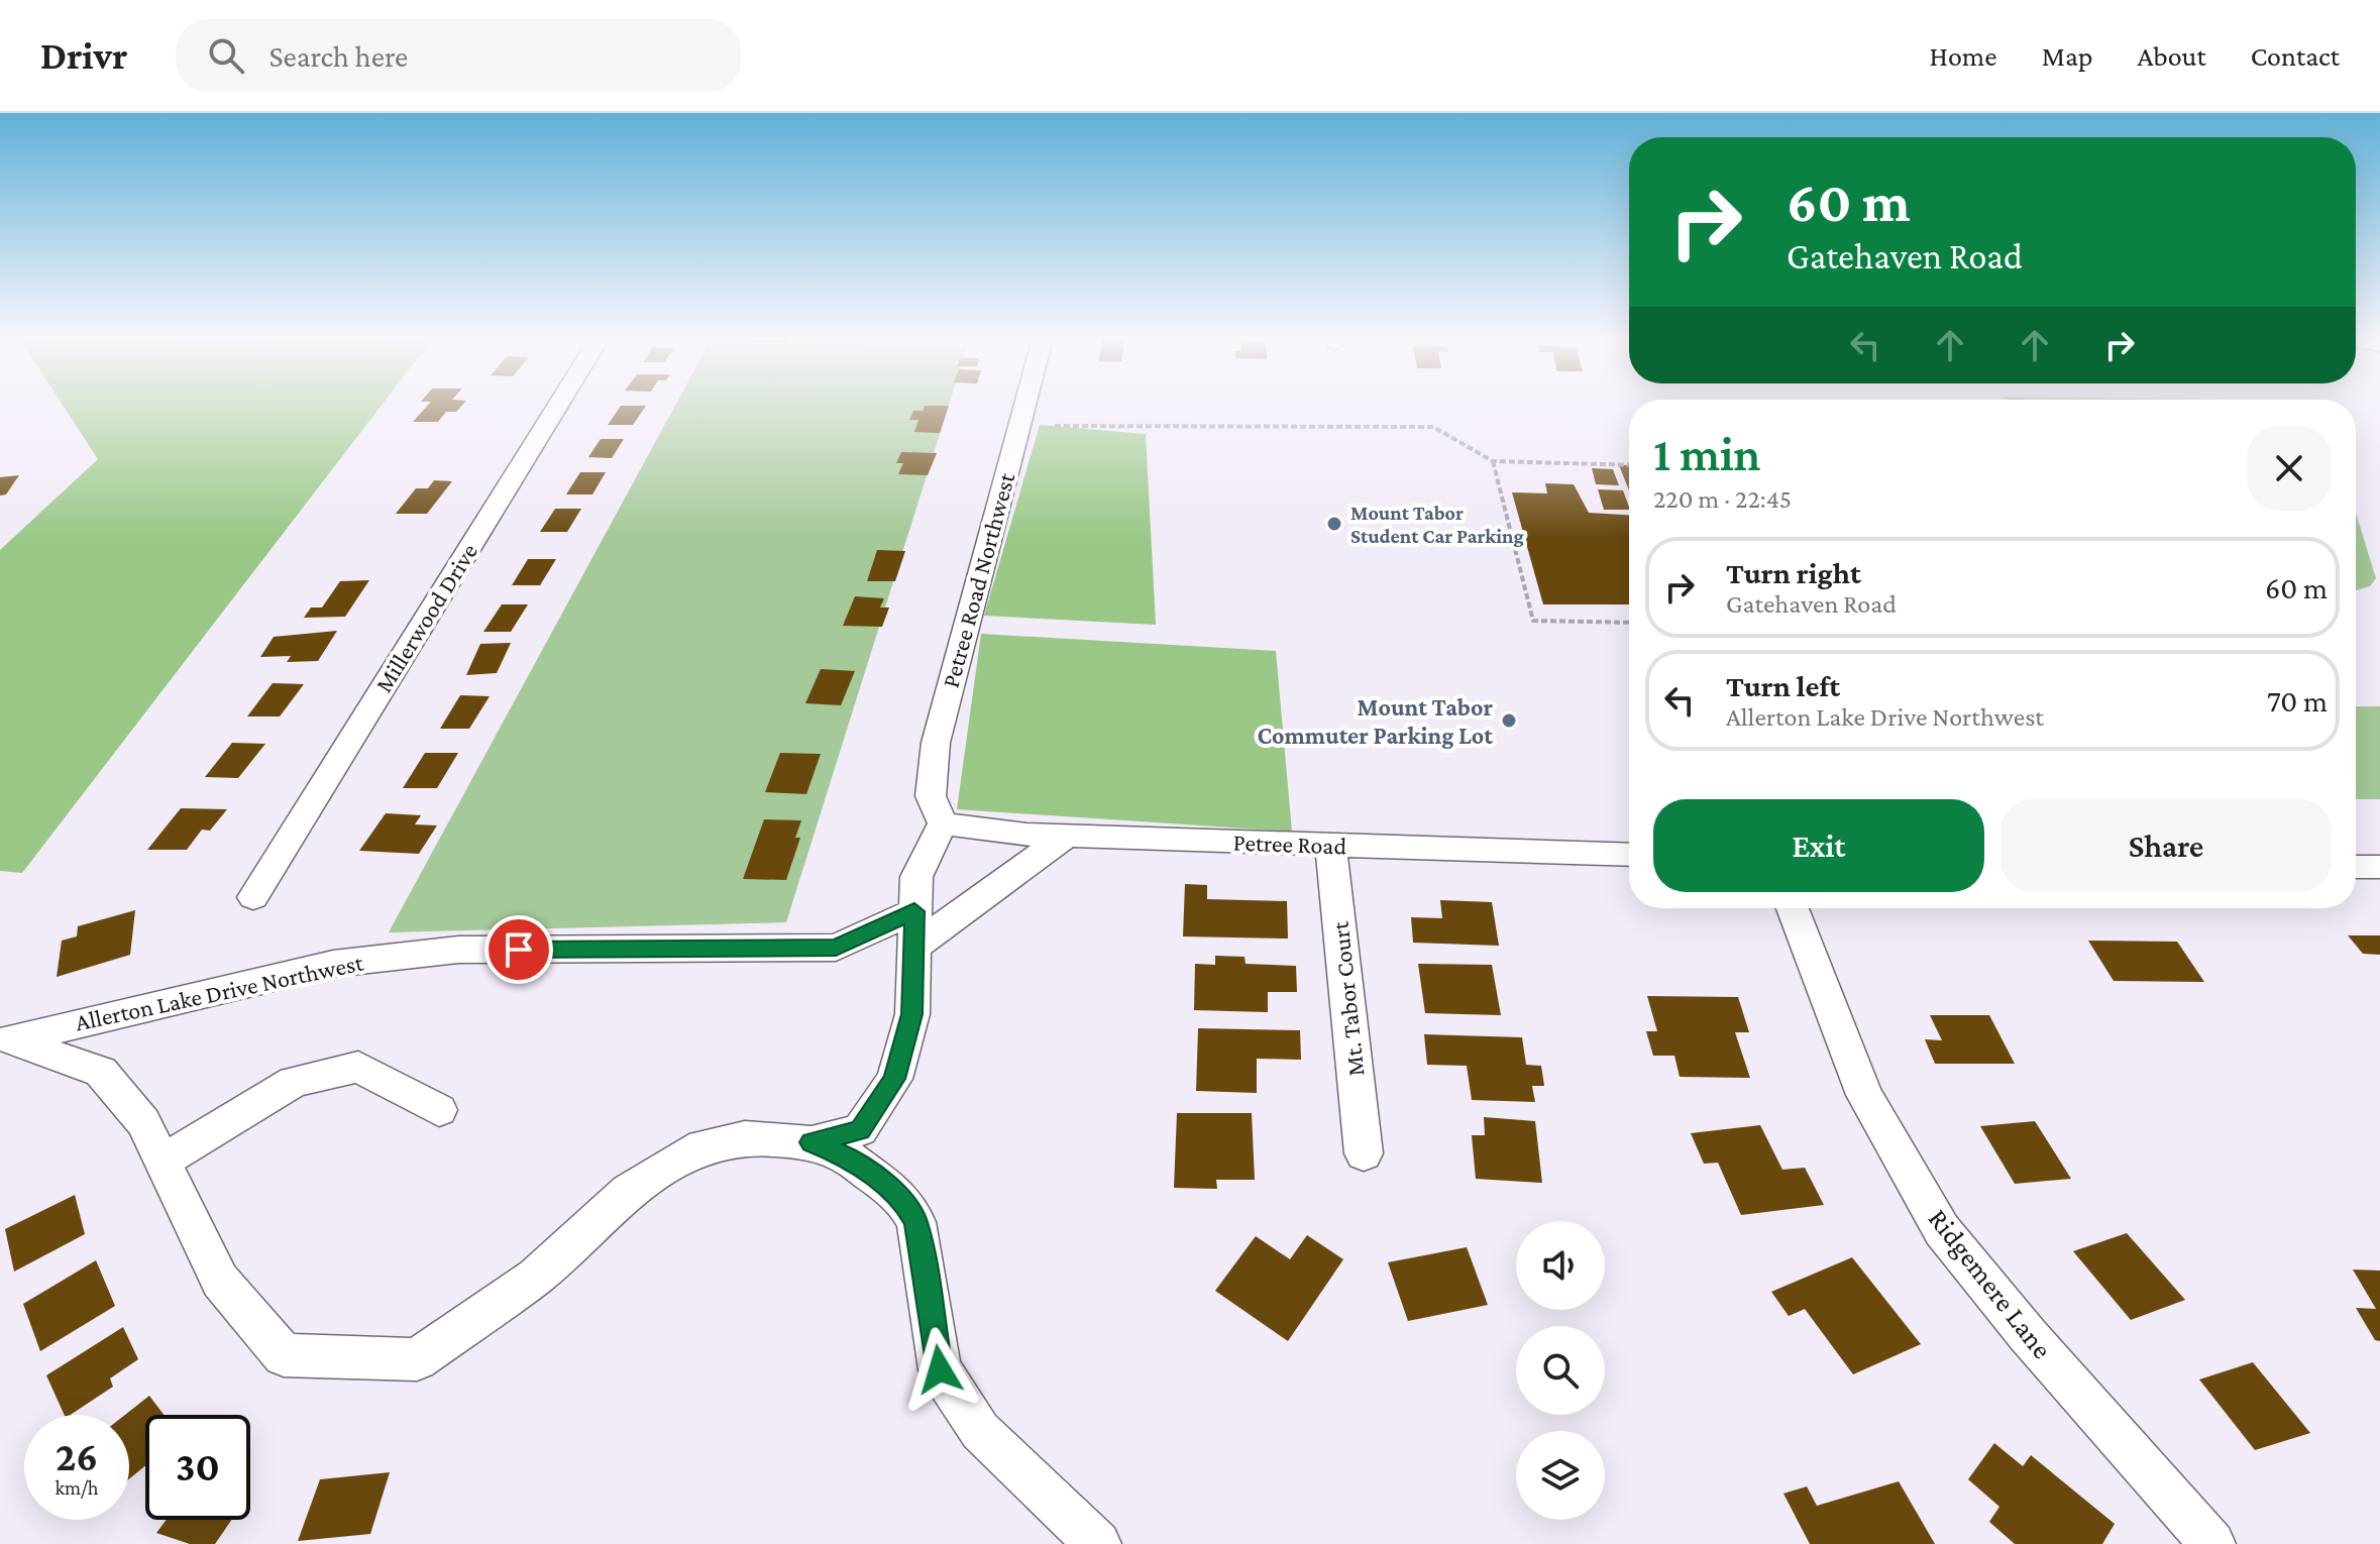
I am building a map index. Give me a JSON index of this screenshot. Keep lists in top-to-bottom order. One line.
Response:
{"streets":{"street":["Petree Road Northwest","Millerwood Drive","Petree Road","Allerton Lake Drive Northwest","Mt. Tabor Court","Ridgemere Lane"]},"crossings":[["Petree Road Northwest","Petree Road"],["Petree Road","Mt. Tabor Court"]],"places":["Mount Tabor Student Car Parking","Mount Tabor Commuter Parking Lot"],"page":{"header":"Drivr","search":"Search here","nav":["Home","Map","About","Contact"],"turn":["60 m","Gatehaven Road"],"heading":["1 min","220 m · 22:45"],"list":[{"name":"Turn right","note":"Gatehaven Road","value":"60 m"},{"name":"Turn left","note":"Allerton Lake Drive Northwest","value":"70 m"}],"buttons":["Exit","Share"],"speed":"26 km/h","limit":"30"}}
